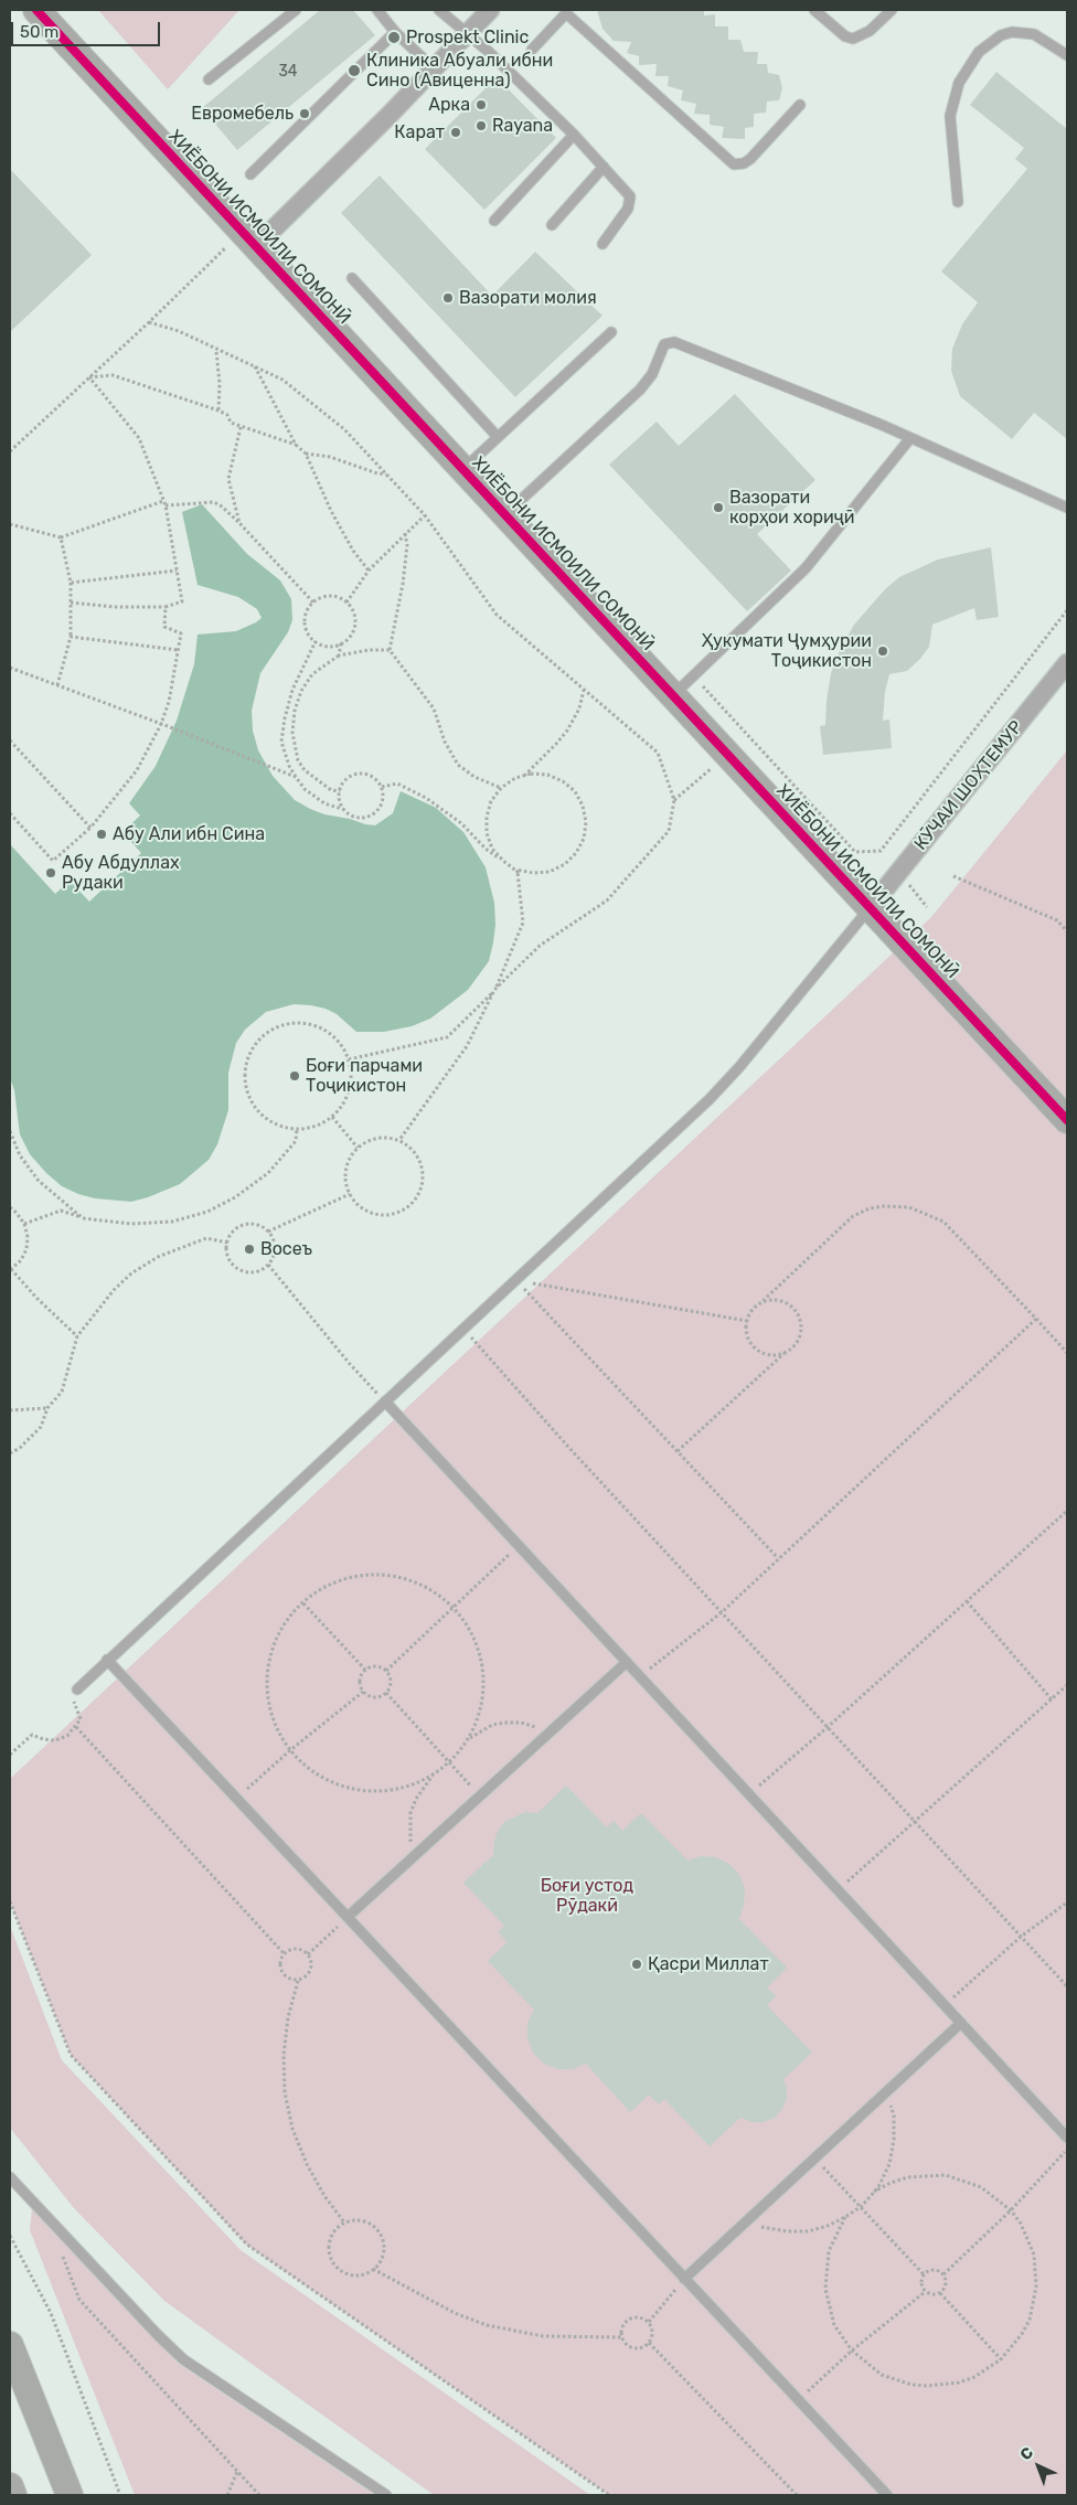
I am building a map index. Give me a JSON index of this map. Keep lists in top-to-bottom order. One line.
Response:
{"streets":{"street":["ХИЁБОНИ ИСМОИЛИ СОМОНӢ","КӮЧАИ ШОҲТЕМУР"]},"crossings":[["ХИЁБОНИ ИСМОИЛИ СОМОНӢ","КӮЧАИ ШОҲТЕМУР"]],"parks":["Боғи устод Рӯдакӣ"],"places":["Prospekt Clinic","Клиника Абуали ибни Сино (Авиценна)","Арка","Евромебель","Rayana","Карат","Вазорати молия","Вазорати корҳои хориҷӣ","Ҳукумати Ҷумҳурии Тоҷикистон","Абу Али ибн Сина","Абу Абдуллах Рудаки","Боғи парчами Тоҷикистон","Восеъ","Қасри Миллат"],"house_numbers":["34"],"scale_bar":"50 m","north":"top left"}
